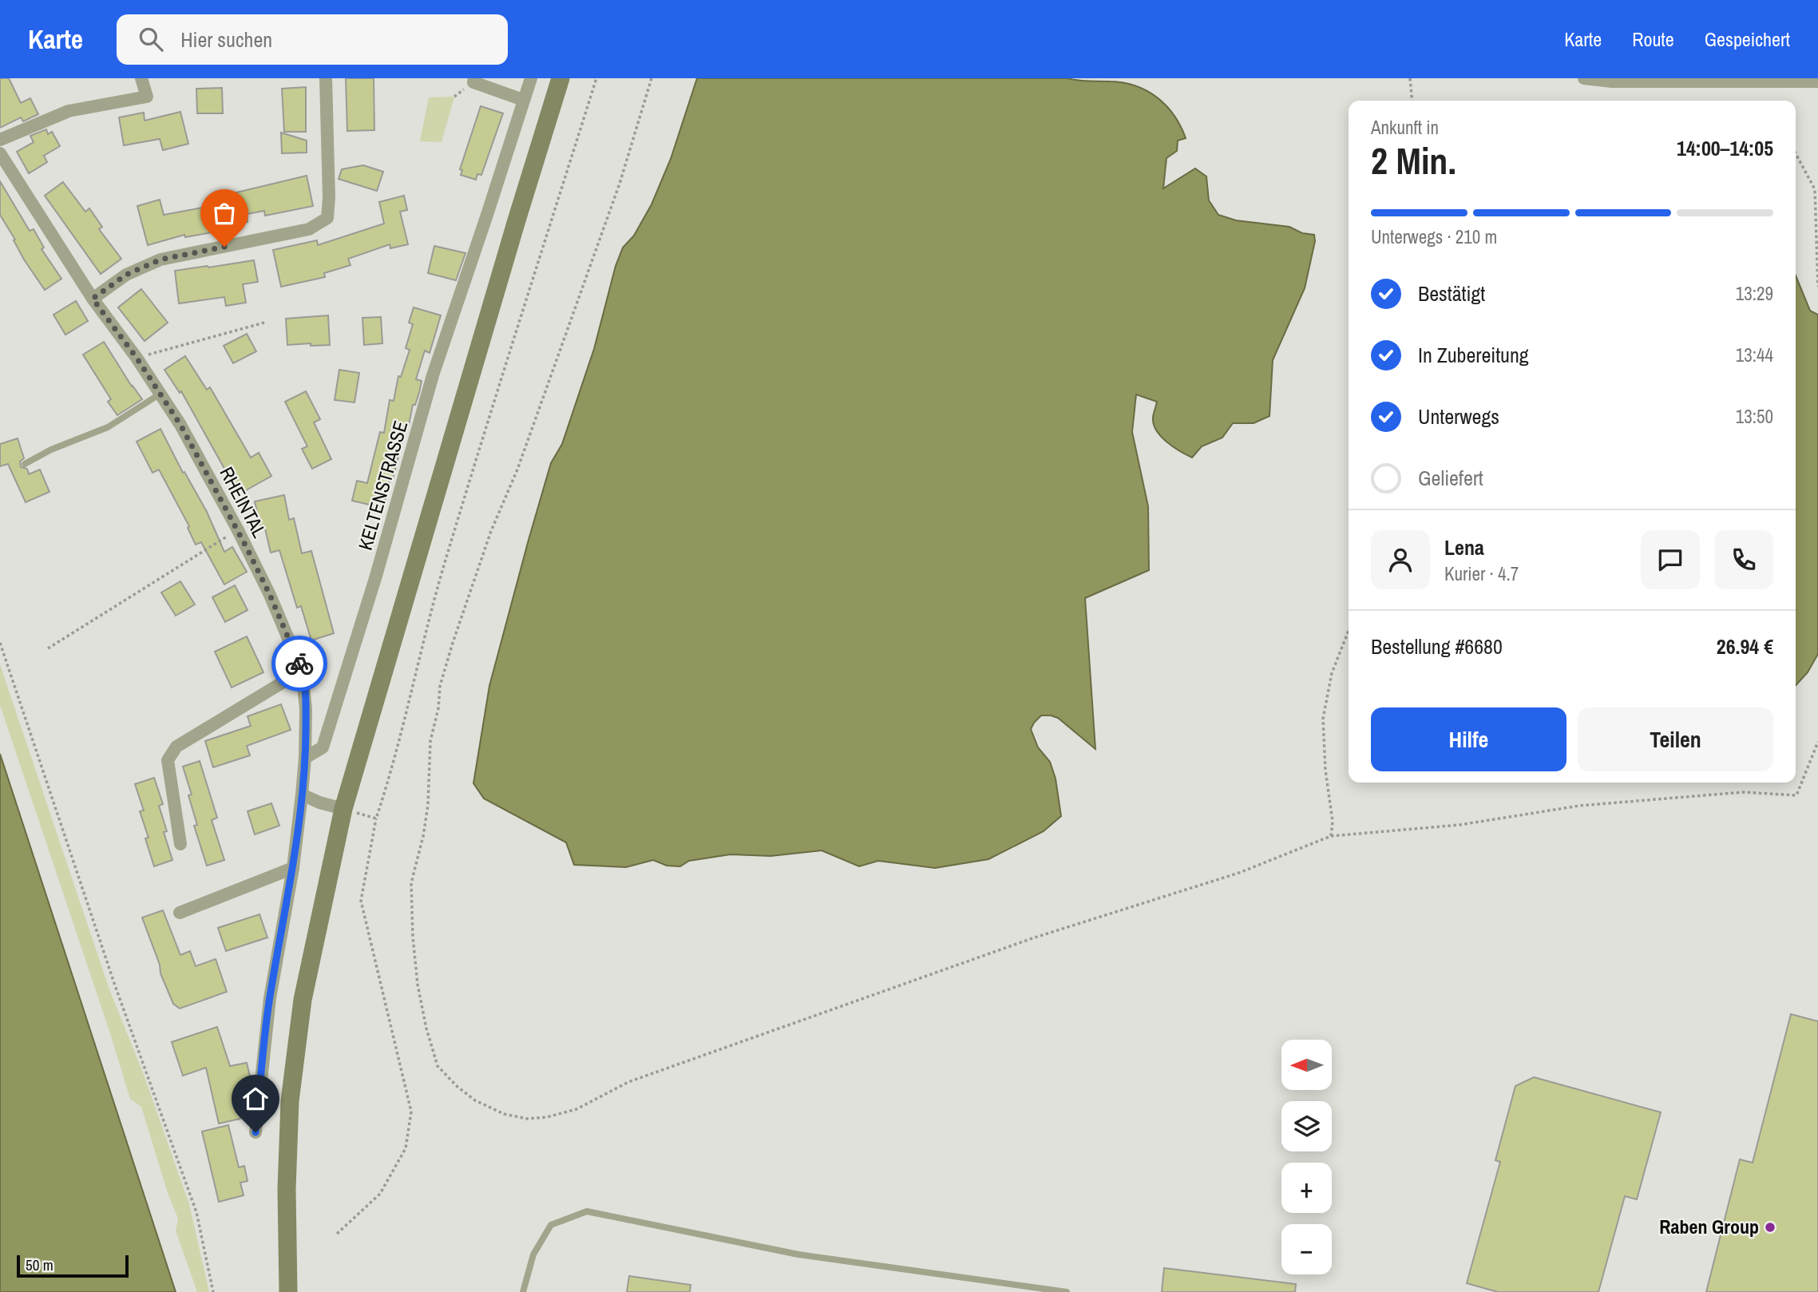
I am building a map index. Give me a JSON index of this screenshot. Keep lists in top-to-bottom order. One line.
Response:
{"streets":{"street":["KELTENSTRASSE","RHEINTAL"]},"crossings":[["KELTENSTRASSE","RHEINTAL"]],"places":["Raben Group"],"scale_bar":"50 m","north":"left","page":{"header":"Karte","search":"Hier suchen","nav":["Karte","Route","Gespeichert"],"heading":["2 Min.","Ankunft in","14:00–14:05"],"panel":["Lena","Kurier · 4.7","Bestellung #6680","26.94 €"],"bar":"Unterwegs · 210 m","list":[["Bestätigt","13:29"],["In Zubereitung","13:44"],["Unterwegs","13:50"],"Geliefert"],"buttons":["Hilfe","Teilen"],"map_buttons":["+","−"],"scale":"50 m"}}
